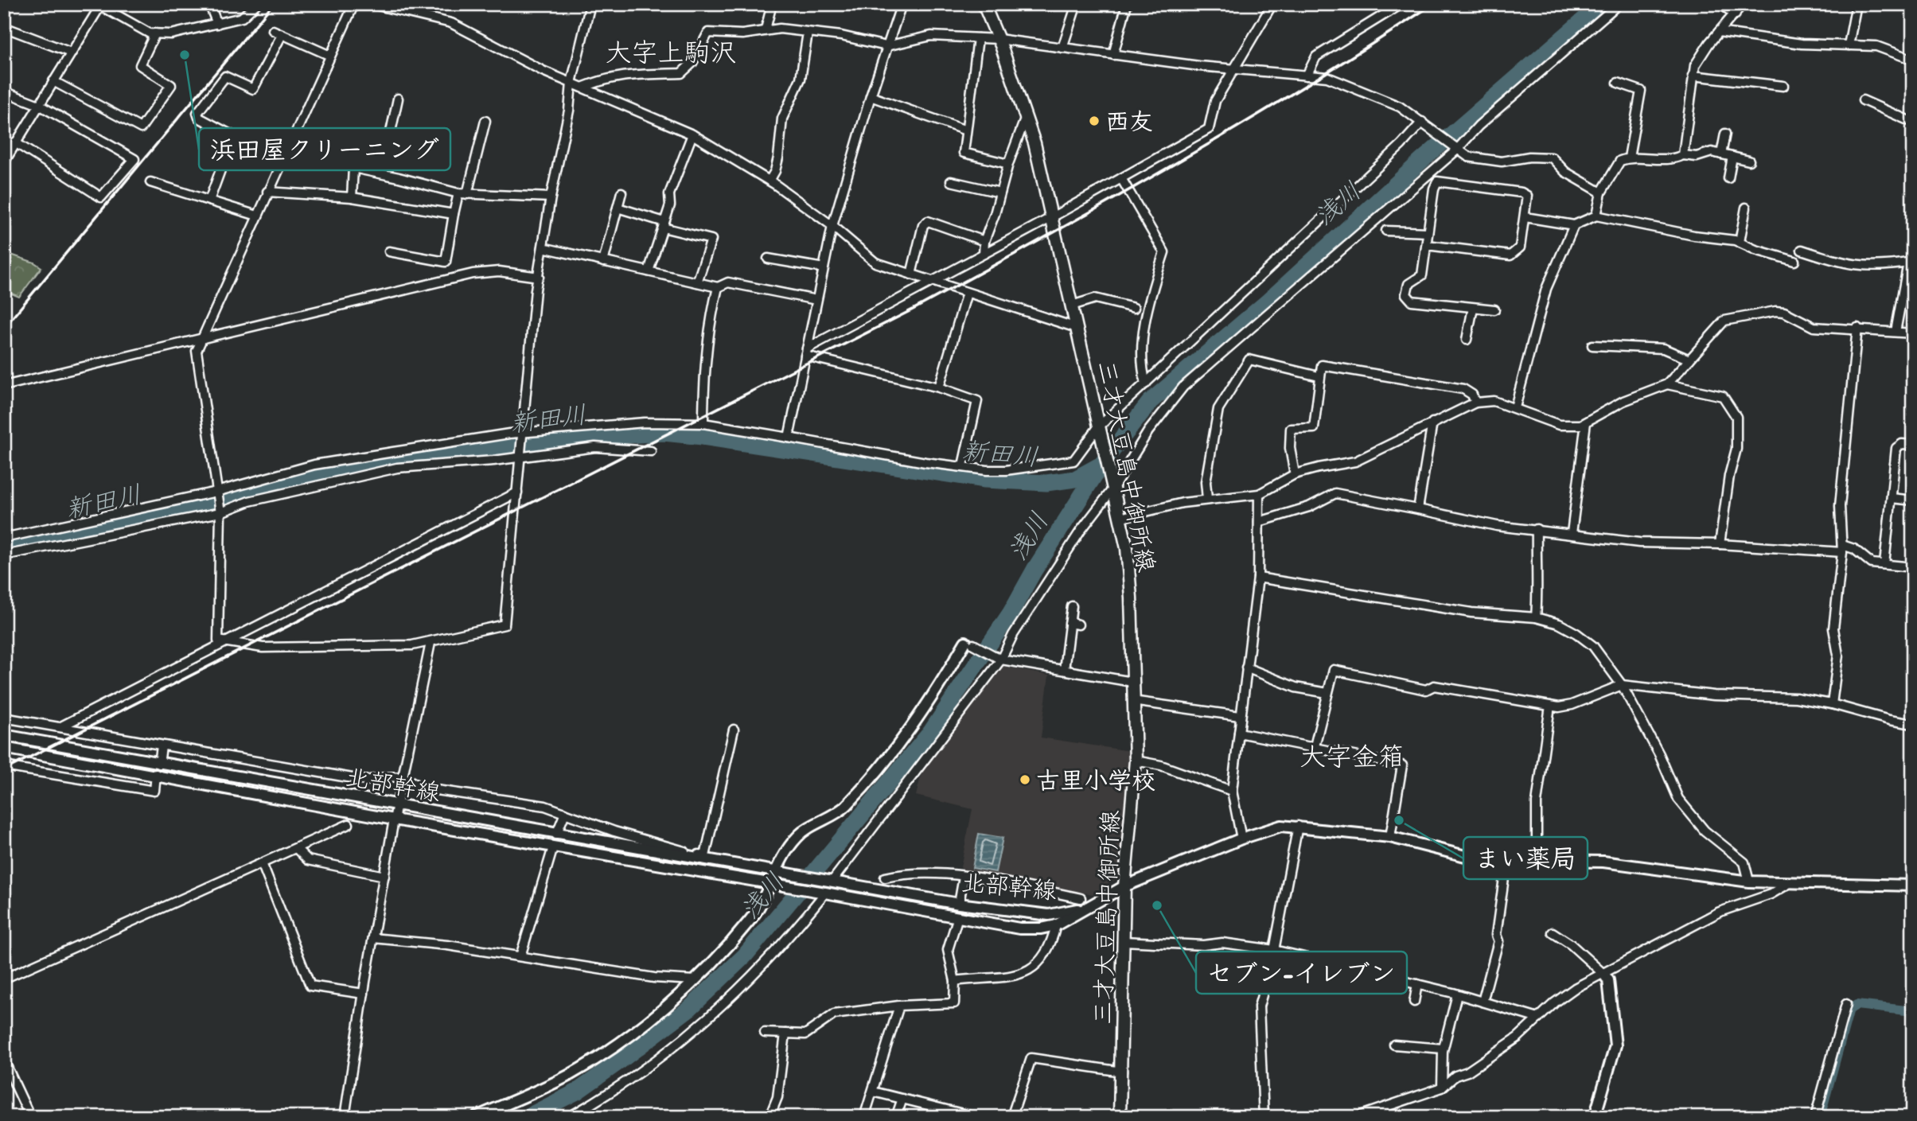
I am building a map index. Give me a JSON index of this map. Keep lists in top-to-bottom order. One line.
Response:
{"streets":{"main road":["三才大豆島中御所線"],"street":["北部幹線"]},"districts":["大字上駒沢","大字金箱"],"water":["浅川","新田川"],"places":["浜田屋クリーニング","西友","古里小学校","まい薬局","セブン-イレブン"]}
